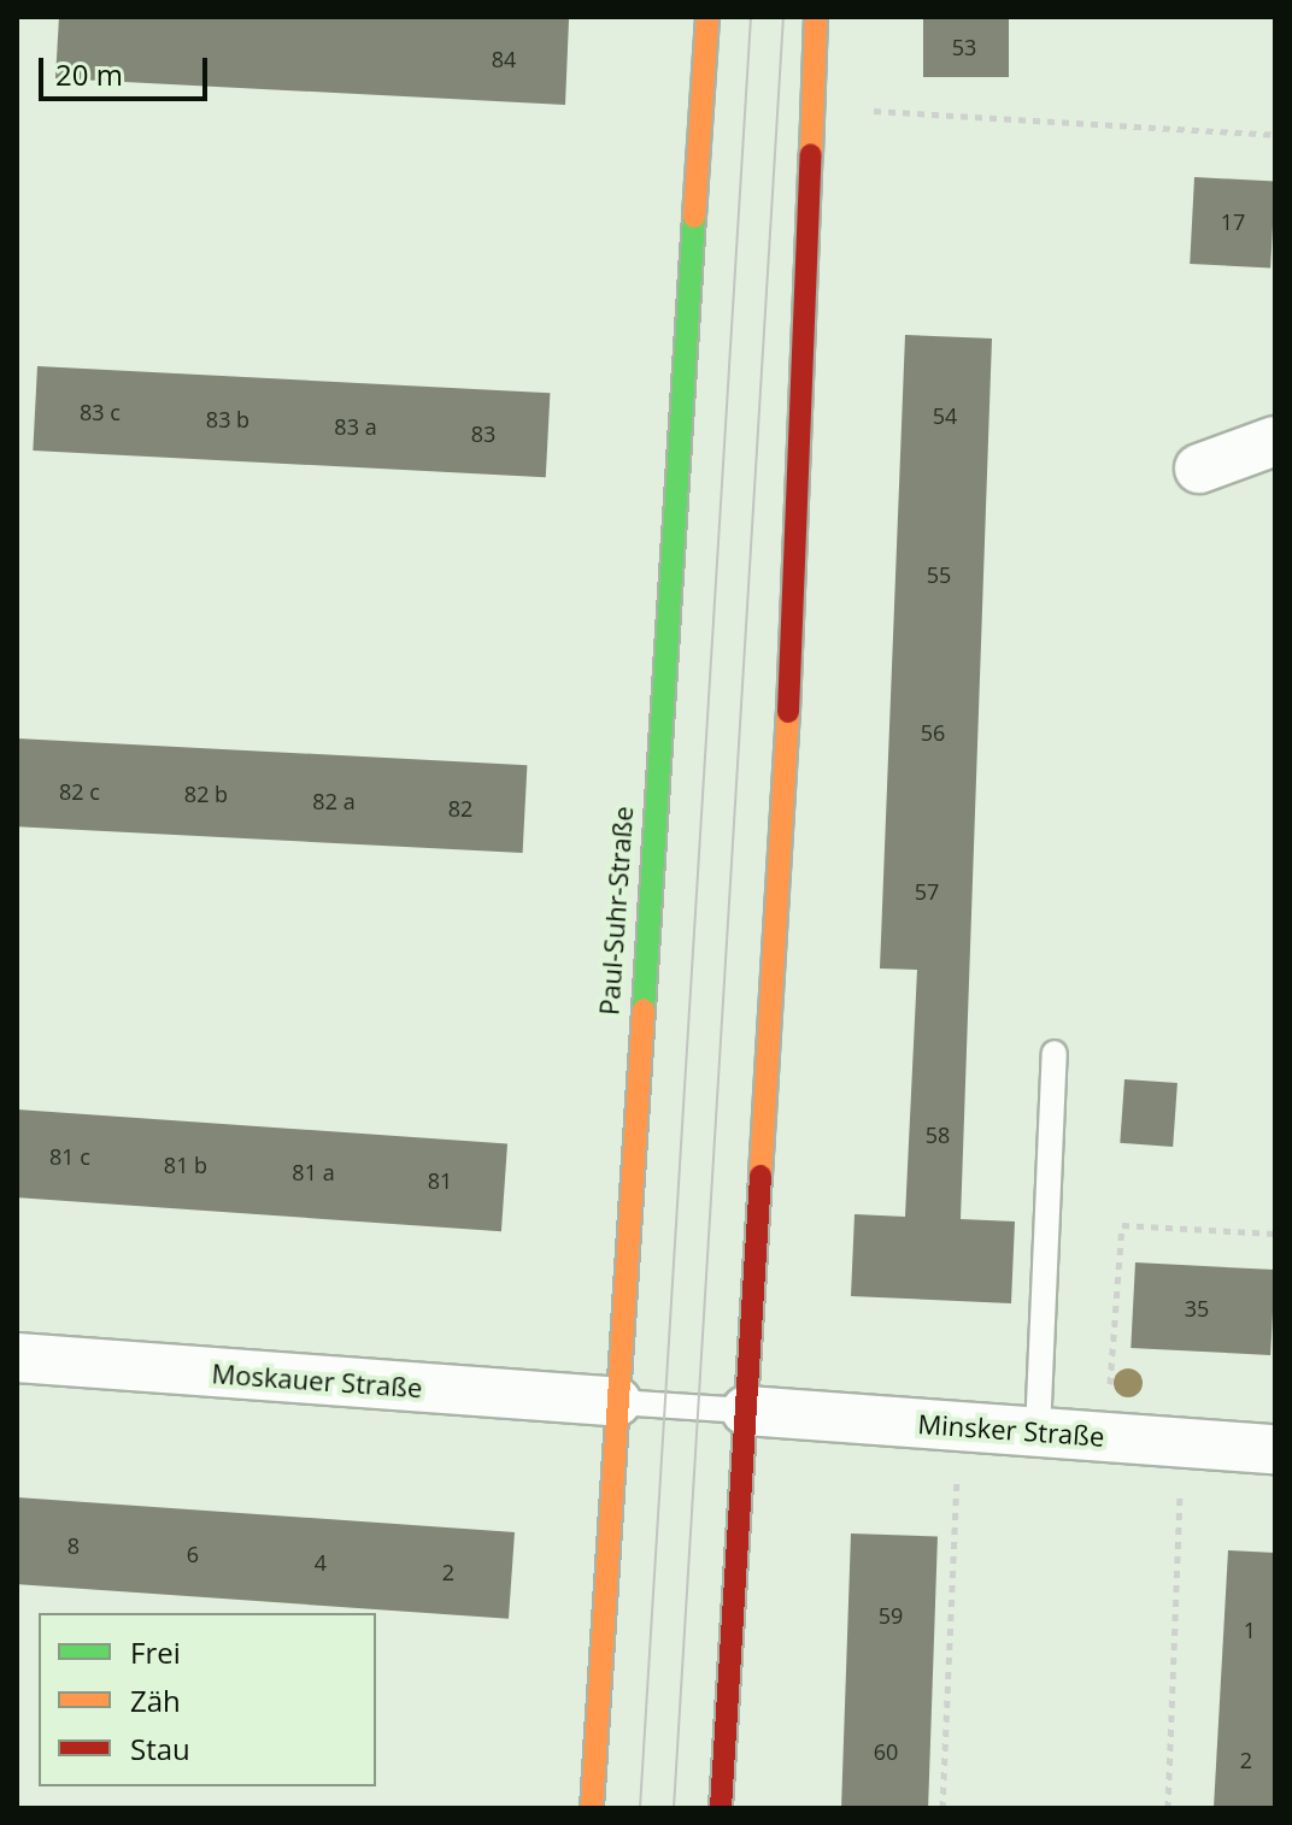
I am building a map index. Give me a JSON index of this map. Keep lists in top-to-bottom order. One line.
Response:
{"streets":{"street":["Paul-Suhr-Straße","Moskauer Straße","Minsker Straße"]},"crossings":[["Paul-Suhr-Straße","Moskauer Straße"]],"house_numbers":["53","84","17","83 c","54","83 b","83 a","83","55","56","82 c","82 b","82 a","82","57","58","81 c","81 b","81 a","81","35","8","6","4","2","59","1","60","2"],"legend":["Frei","Zäh","Stau"],"scale_bar":"20 m"}
